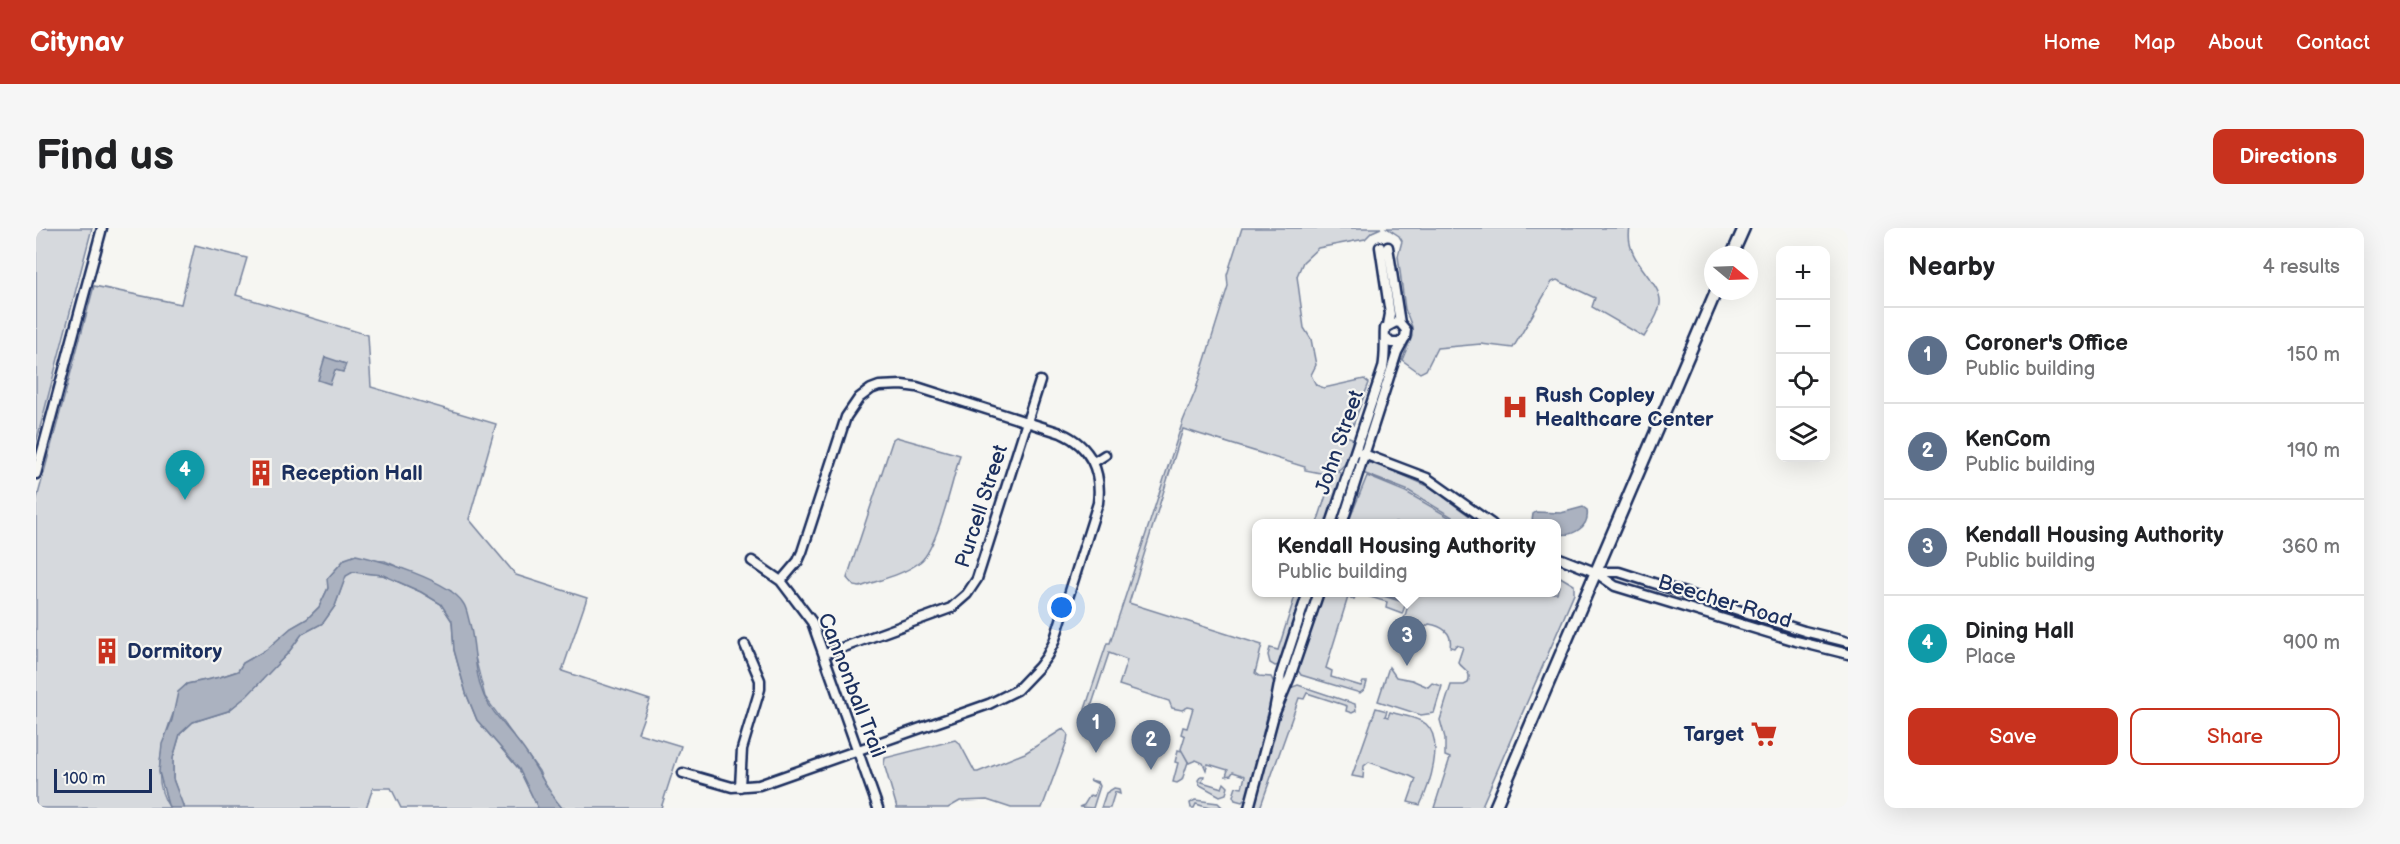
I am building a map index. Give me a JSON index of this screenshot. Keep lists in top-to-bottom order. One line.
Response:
{"streets":{"street":["John Street","Purcell Street","Beecher Road","Cannonball Trail"]},"crossings":[["Purcell Street","Cannonball Trail"]],"places":{"hospital":["Rush Copley Healthcare Center"],"building":["Reception Hall","Dormitory"],"supermarket":["Target"]},"scale_bar":"100 m","north":"right","page":{"header":"Citynav","nav":["Home","Map","About","Contact"],"buttons":["Directions",["Save","Share"]],"title":"Find us","heading":["Nearby","4 results"],"map_buttons":["+","−"],"list":[{"mark":"1","name":"Coroner's Office","note":"Public building","value":"150 m"},{"mark":"2","name":"KenCom","note":"Public building","value":"190 m"},{"mark":"3","name":"Kendall Housing Authority","note":"Public building","value":"360 m"},{"mark":"4","name":"Dining Hall","note":"Place","value":"900 m"}],"pins":["4","3","1","2"],"popup":["Kendall Housing Authority","Public building"],"scale":"100 m"}}
